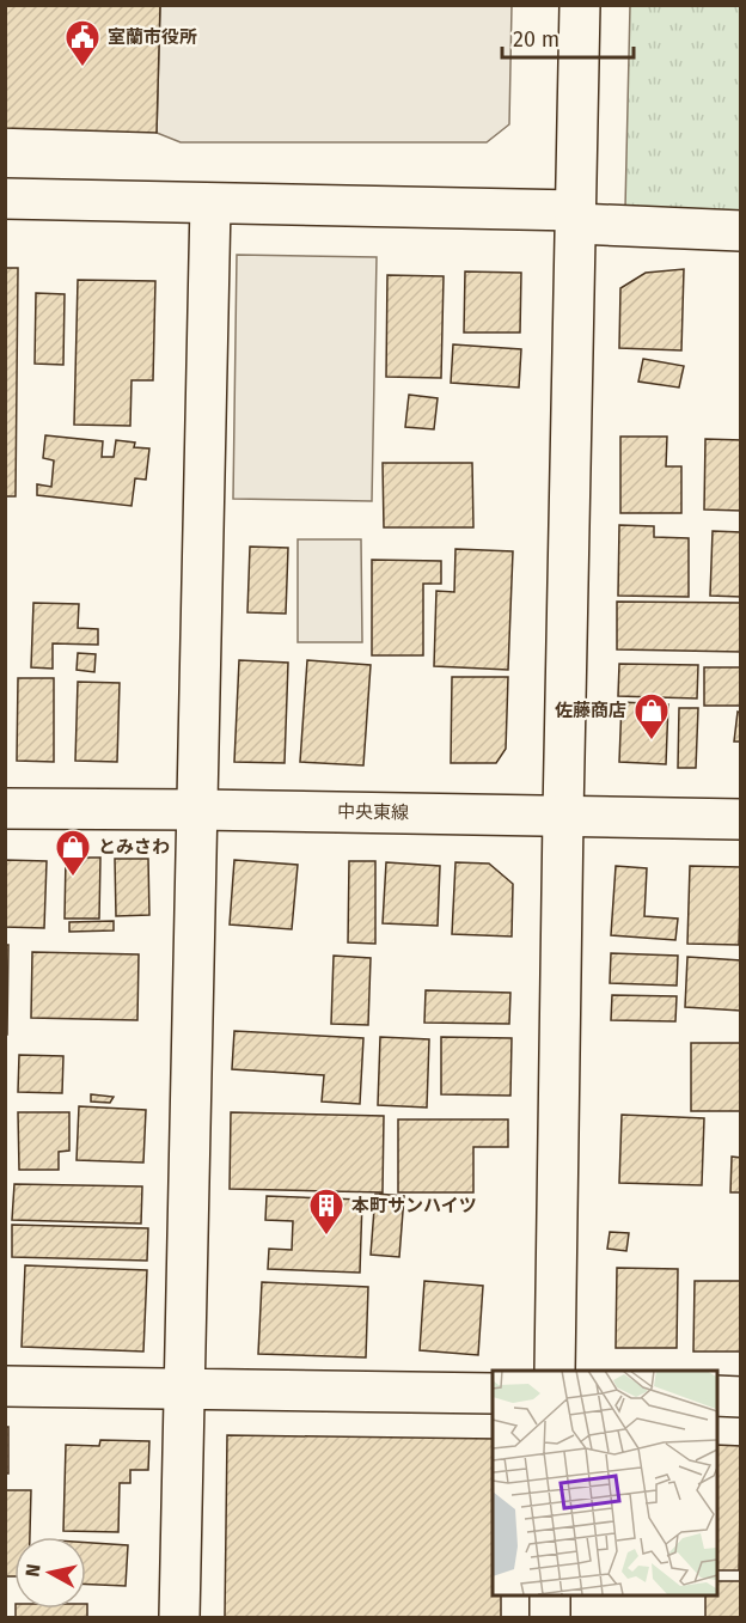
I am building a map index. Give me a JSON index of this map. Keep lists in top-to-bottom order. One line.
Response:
{"streets":{"street":["中央東線"]},"places":{"public building":["室蘭市役所"],"shop":["佐藤商店","とみさわ"],"building":["本町サンハイツ"]},"scale_bar":"20 m","north":"left"}
